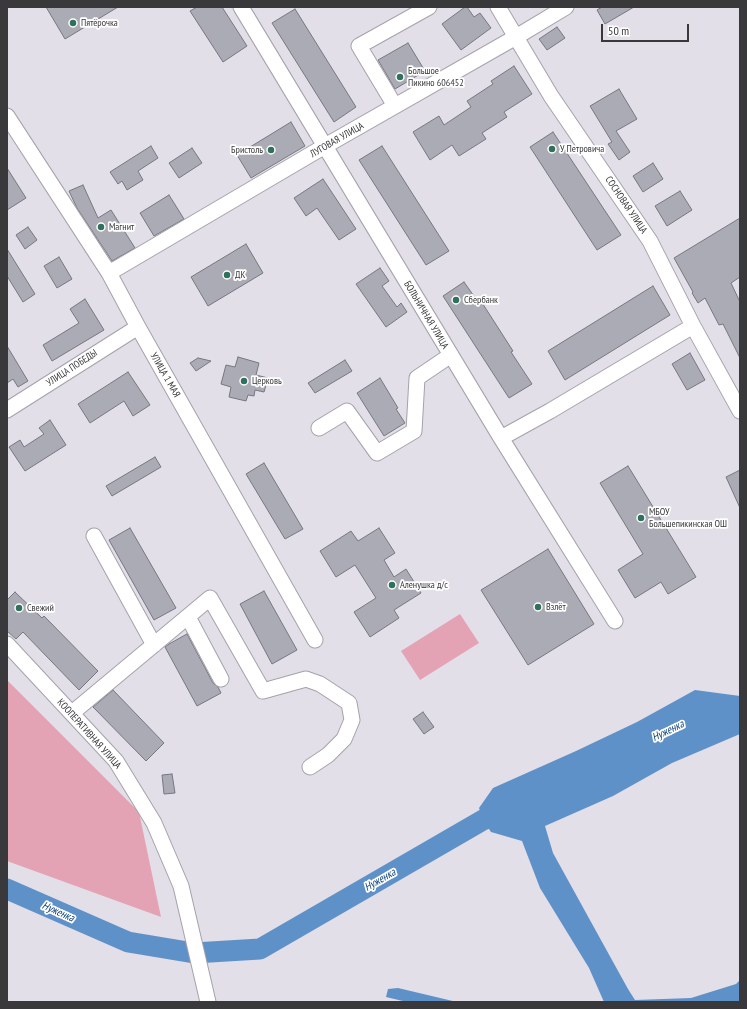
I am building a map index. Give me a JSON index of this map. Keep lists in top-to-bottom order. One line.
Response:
{"streets":{"street":["ЛУГОВАЯ УЛИЦА","СОСНОВАЯ УЛИЦА","БОЛЬНИЧНАЯ УЛИЦА","УЛИЦА ПОБЕДЫ","УЛИЦА 1 МАЯ","КООПЕРАТИВНАЯ УЛИЦА"]},"crossings":[["ЛУГОВАЯ УЛИЦА","СОСНОВАЯ УЛИЦА"],["ЛУГОВАЯ УЛИЦА","БОЛЬНИЧНАЯ УЛИЦА"],["ЛУГОВАЯ УЛИЦА","УЛИЦА 1 МАЯ"],["УЛИЦА ПОБЕДЫ","УЛИЦА 1 МАЯ"]],"water":["Нуженка"],"places":["Пятёрочка","Большое Пикино 606452","У Петровича","Бристоль","Магнит","ДК","Сбербанк","Церковь","МБОУ Большепикинская ОШ","Аленушка д/с","Взлёт","Свежий"],"scale_bar":"50 m"}
